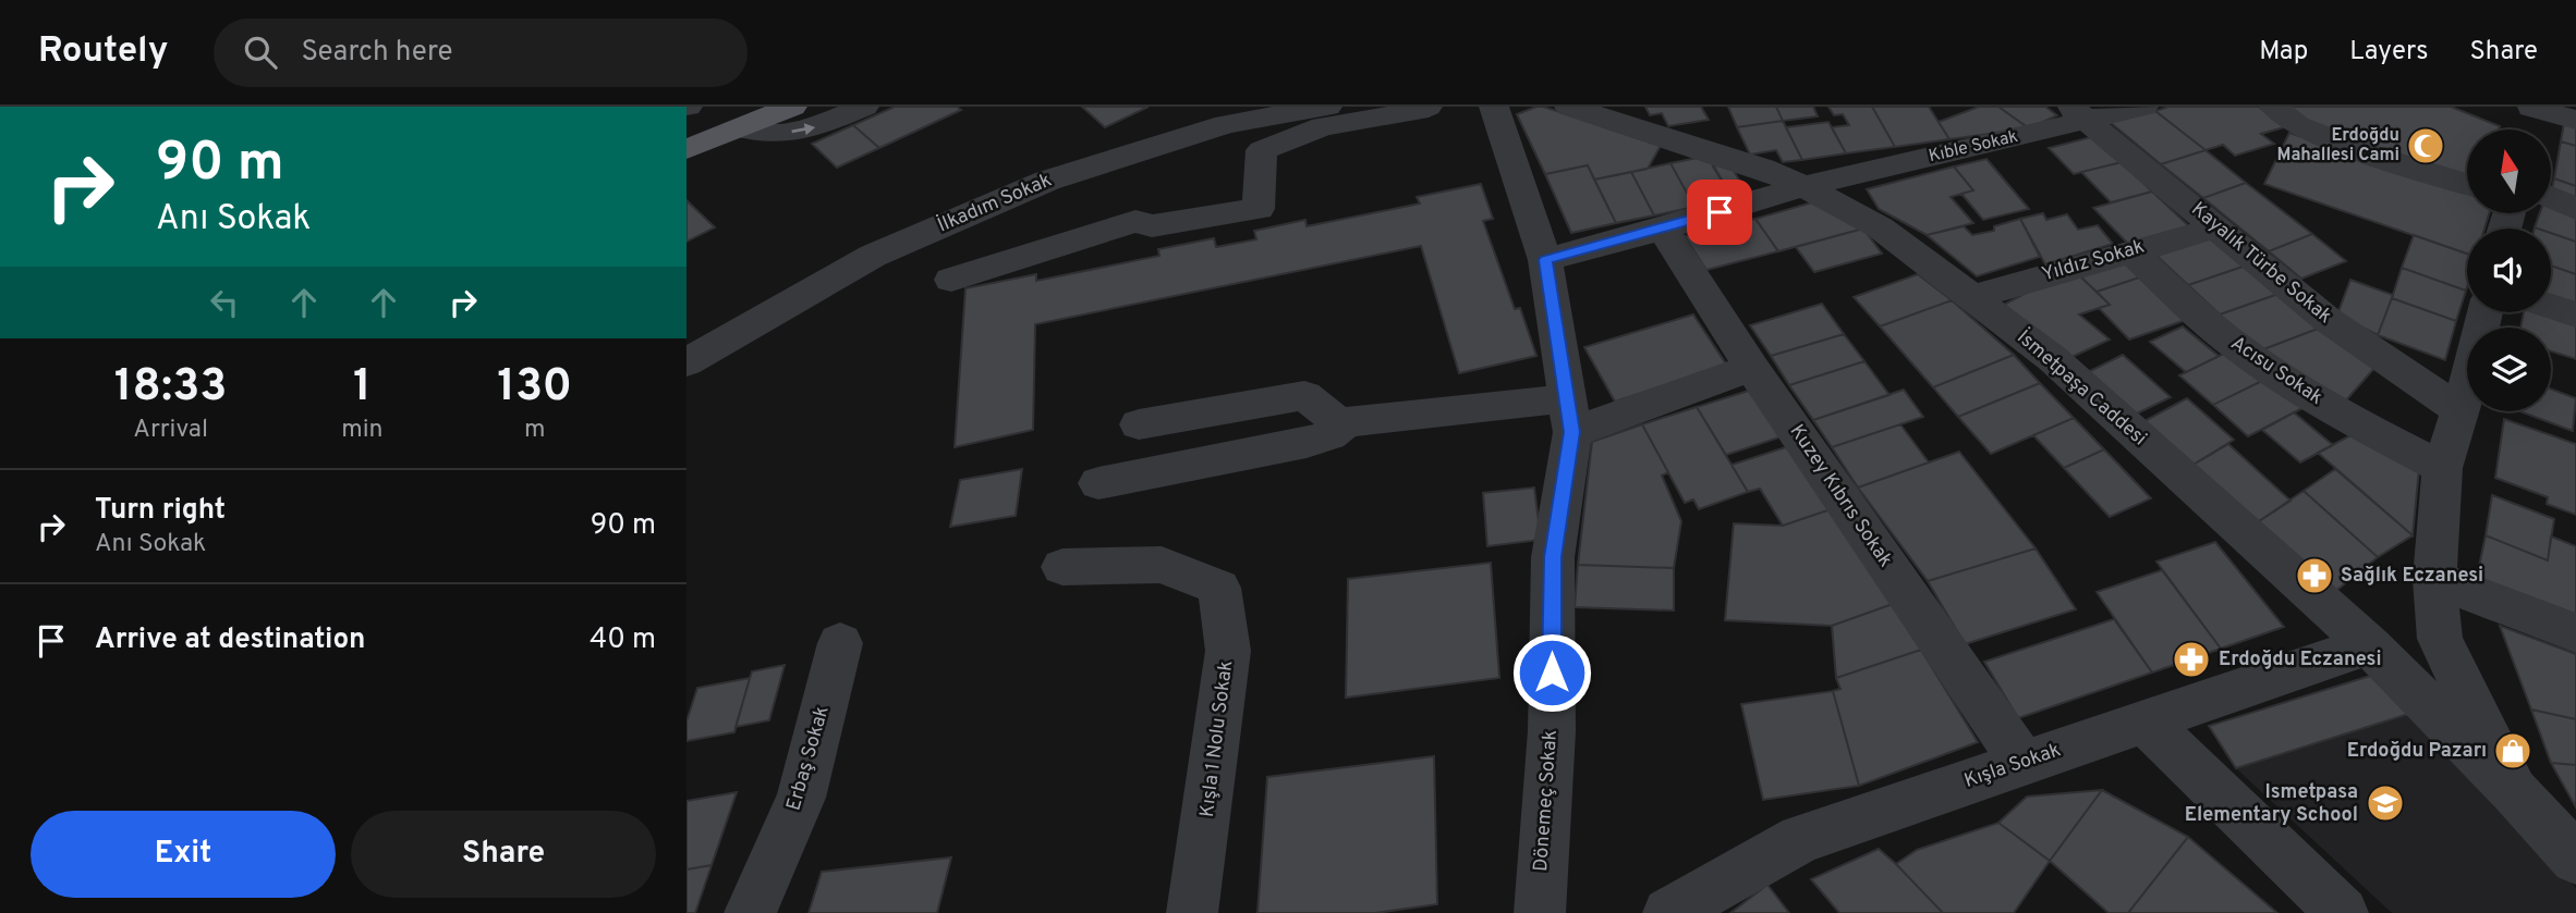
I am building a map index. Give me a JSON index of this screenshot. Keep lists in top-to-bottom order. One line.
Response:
{"streets":{"street":["Kıble Sokak","İlkadım Sokak","Yıldız Sokak","Kayalık Türbe Sokak","Acısu Sokak","İsmetpaşa Caddesi","Kuzey Kıbrıs Sokak","Kışla 1 Nolu Sokak","Erbaş Sokak","Kışla Sokak","Dönemeç Sokak"]},"crossings":[["Kıble Sokak","Kayalık Türbe Sokak"],["Kıble Sokak","İsmetpaşa Caddesi"],["Kıble Sokak","Kuzey Kıbrıs Sokak"],["Kıble Sokak","Dönemeç Sokak"],["Yıldız Sokak","Kayalık Türbe Sokak"],["Yıldız Sokak","Acısu Sokak"],["Yıldız Sokak","İsmetpaşa Caddesi"],["İsmetpaşa Caddesi","Kışla Sokak"],["Kuzey Kıbrıs Sokak","Kışla Sokak"]],"places":{"mosque":["Erdoğdu Mahallesi Cami"],"pharmacy":["Sağlık Eczanesi","Erdoğdu Eczanesi"],"shop":["Erdoğdu Pazarı"],"school or university":["Ismetpasa Elementary School"]},"north":"top","page":{"header":"Routely","search":"Search here","nav":["Map","Layers","Share"],"turn":["90 m","Anı Sokak"],"eta":["18:33","Arrival","1","min","130","m"],"list":[{"name":"Turn right","note":"Anı Sokak","value":"90 m"},{"name":"Arrive at destination","value":"40 m"}],"buttons":["Exit","Share"]}}
